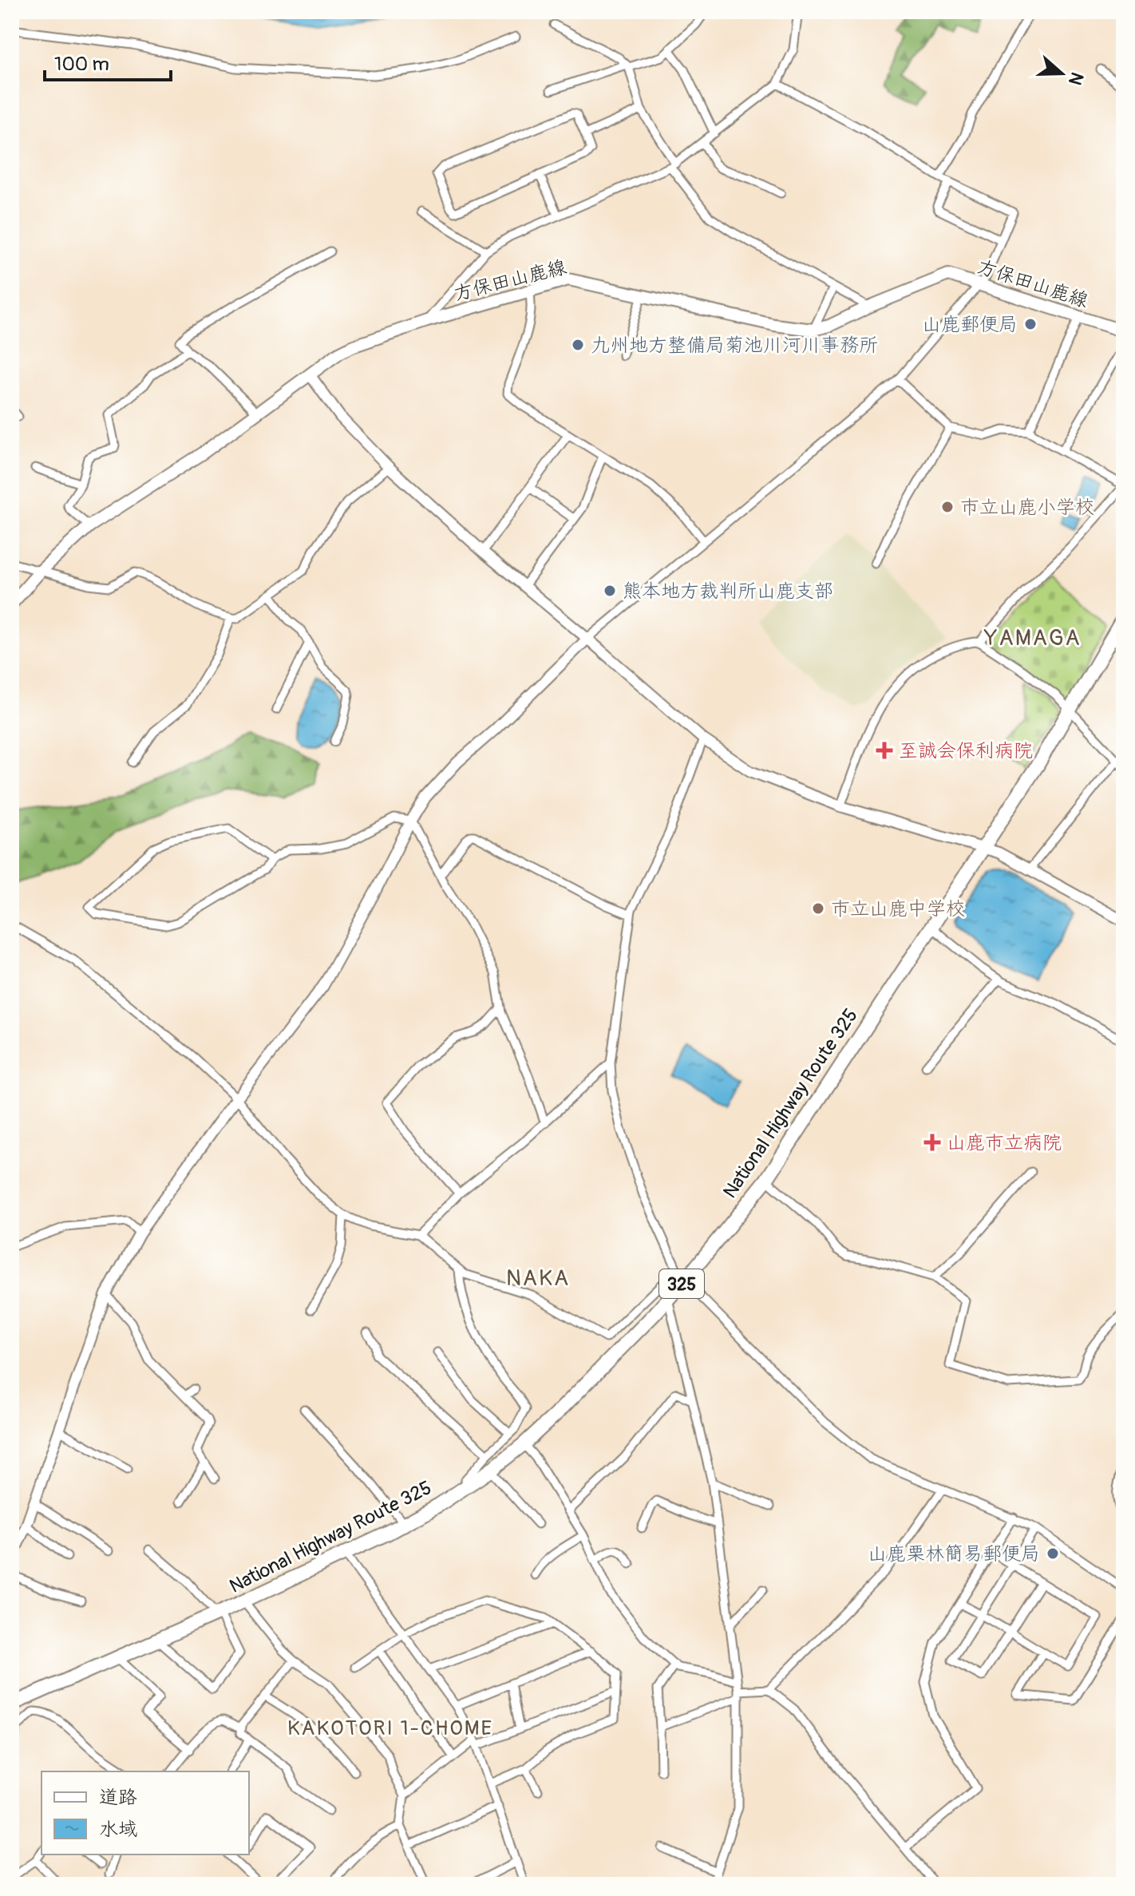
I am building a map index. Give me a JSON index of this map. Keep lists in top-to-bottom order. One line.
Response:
{"streets":{"highway":["National Highway Route 325","325"],"main road":["方保田山鹿線"]},"districts":["YAMAGA","NAKA","KAKOTORI 1-CHOME"],"places":{"other":["山鹿郵便局","九州地方整備局菊池川河川事務所","市立山鹿小学校","熊本地方裁判所山鹿支部","市立山鹿中学校","山鹿栗林簡易郵便局"],"health":["至誠会保利病院","山鹿市立病院"]},"legend":["道路","水域"],"scale_bar":"100 m","north":"right"}
